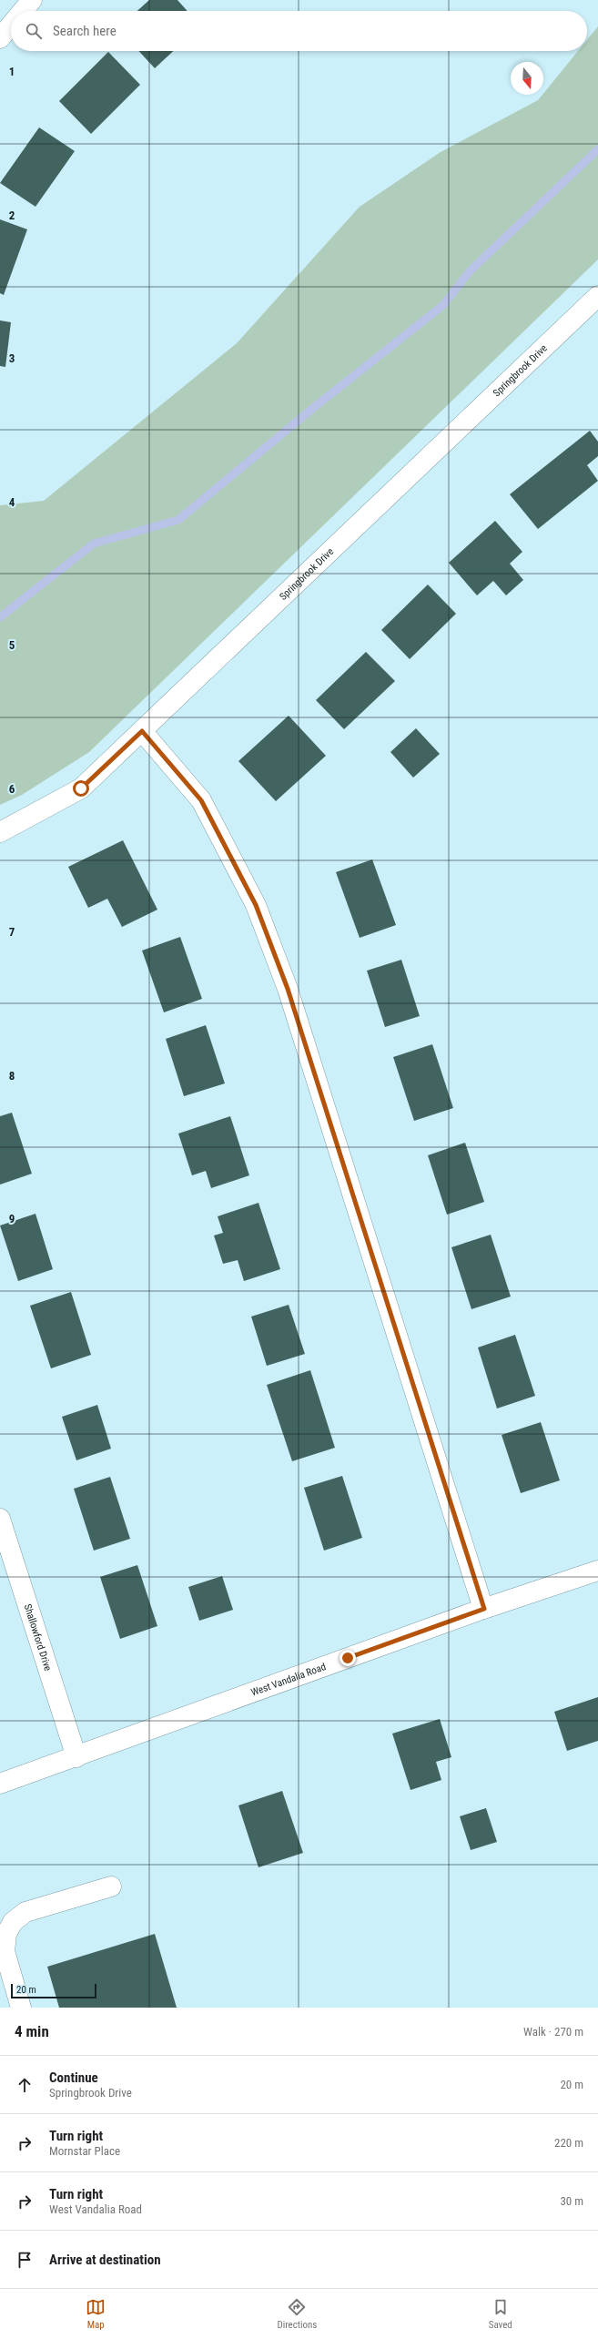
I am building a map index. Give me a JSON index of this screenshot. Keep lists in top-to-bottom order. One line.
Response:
{"streets":{"street":["Springbrook Drive","Shallowford Drive","West Vandalia Road"]},"crossings":[["Shallowford Drive","West Vandalia Road"]],"scale_bar":"20 m","north":"bottom","page":{"search":"Search here","scale":"20 m","heading":["4 min","Walk · 270 m"],"list":[["Continue","Springbrook Drive","20 m"],["Turn right","Mornstar Place","220 m"],["Turn right","West Vandalia Road","30 m"],"Arrive at destination"],"nav":["Map","Directions","Saved"]},"grid":{"rows":["1","2","3","4","5","6","7","8","9"]}}
